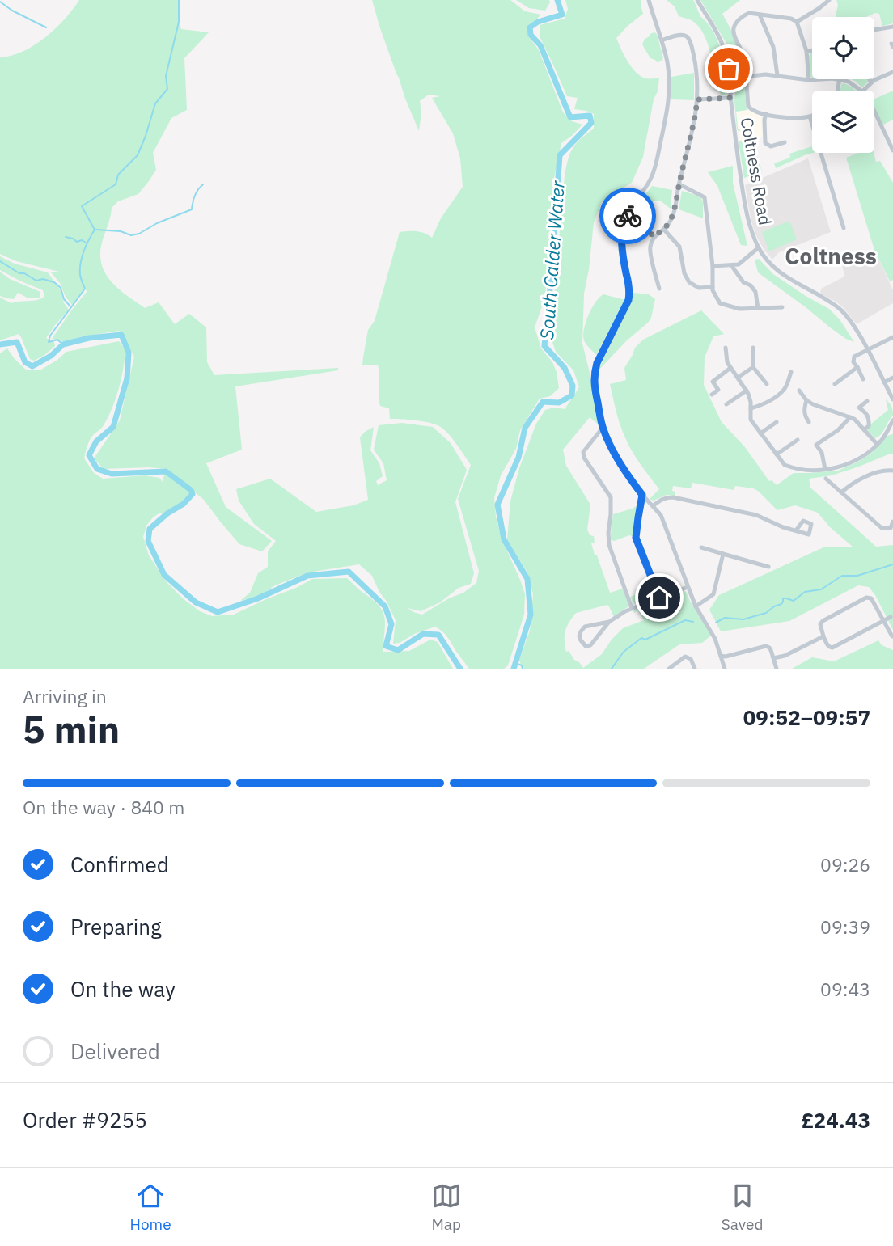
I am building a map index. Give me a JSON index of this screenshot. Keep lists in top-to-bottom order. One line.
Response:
{"streets":{"street":["Coltness Road"]},"districts":["Coltness"],"water":["South Calder Water"],"page":{"heading":["5 min","Arriving in","09:52–09:57"],"panel":["Order #9255","£24.43"],"bar":"On the way · 840 m","list":[["Confirmed","09:26"],["Preparing","09:39"],["On the way","09:43"],"Delivered"],"tabs":["Home","Map","Saved"]}}
